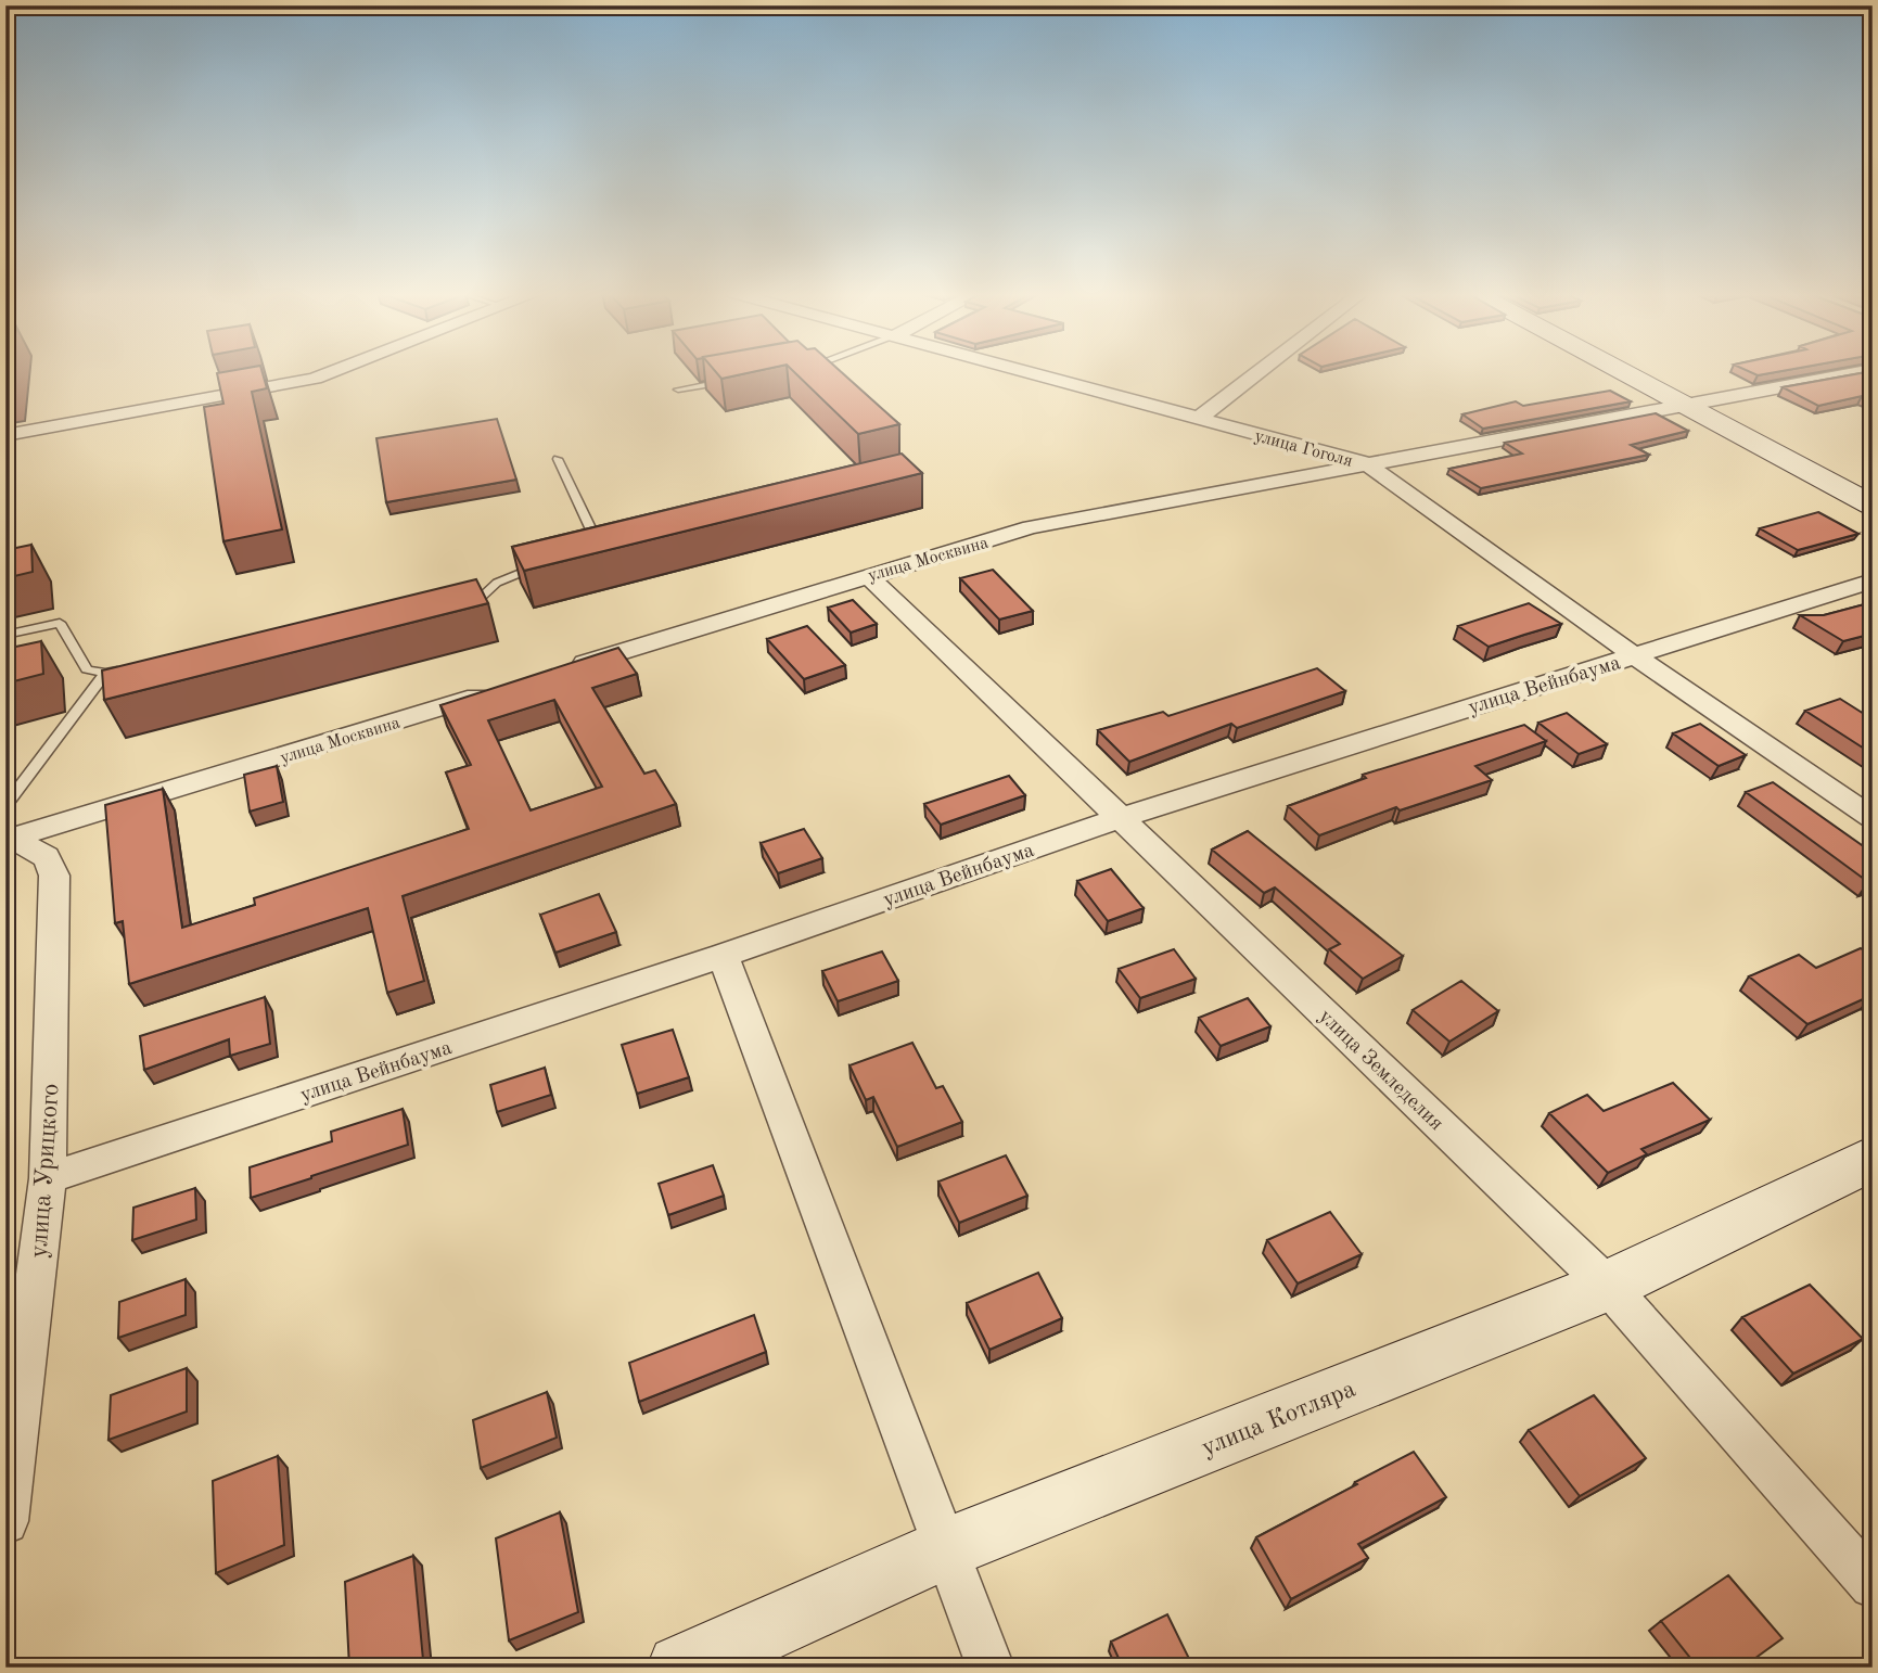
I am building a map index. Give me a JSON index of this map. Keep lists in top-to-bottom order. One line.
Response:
{"streets":{"street":["улица Гоголя","улица Москвина","улица Вейнбаума","улица Земледелия","улица Урицкого","улица Котляра"]},"crossings":[["улица Гоголя","улица Москвина"],["улица Гоголя","улица Вейнбаума"],["улица Москвина","улица Земледелия"],["улица Москвина","улица Урицкого"],["улица Вейнбаума","улица Земледелия"],["улица Вейнбаума","улица Урицкого"],["улица Земледелия","улица Котляра"]]}
